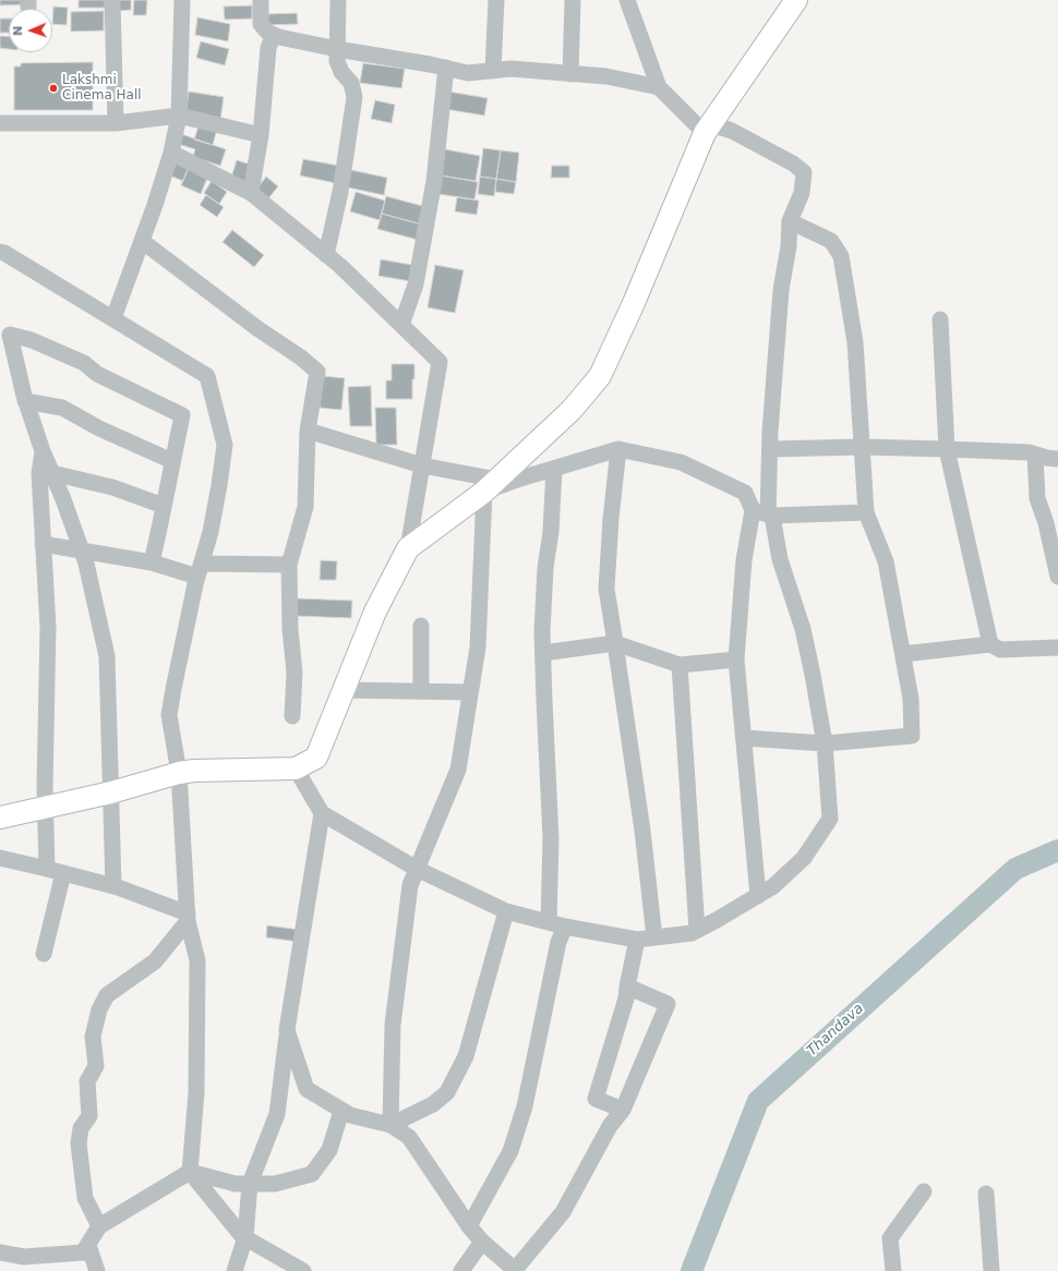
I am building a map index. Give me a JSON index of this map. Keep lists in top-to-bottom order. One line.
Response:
{"water":["Thandava"],"places":["Lakshmi Cinema Hall"],"north":"left"}
